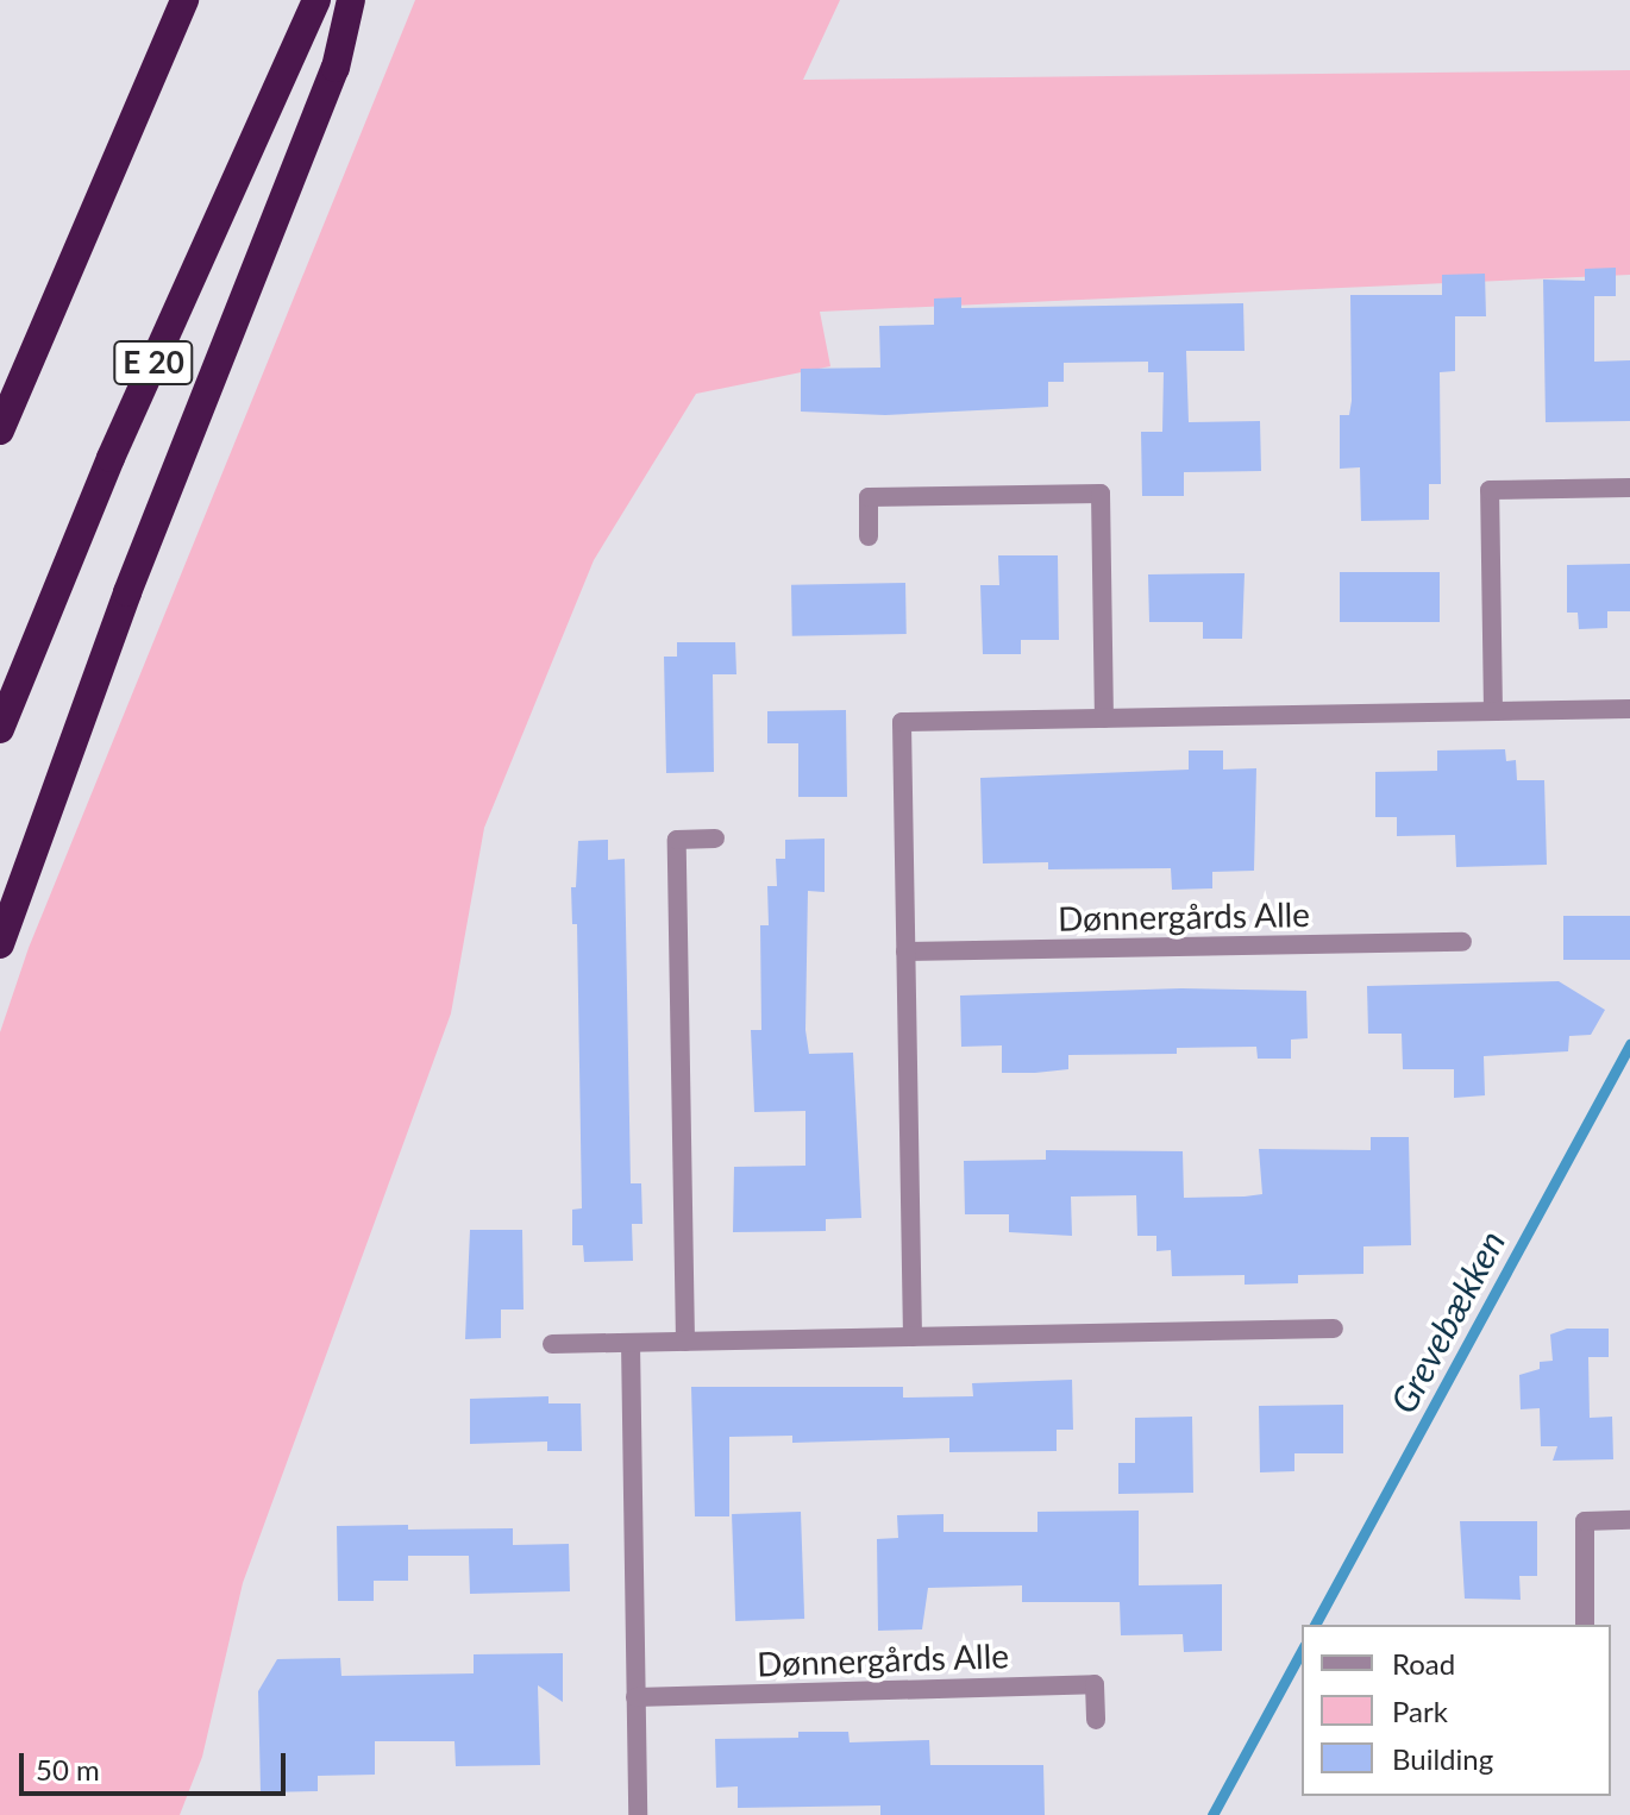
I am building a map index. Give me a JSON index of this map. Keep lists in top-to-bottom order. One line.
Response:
{"streets":{"highway":["E 20"],"street":["Dønnergårds Alle"]},"water":["Grevebækken"],"legend":["Road","Park","Building"],"scale_bar":"50 m"}
